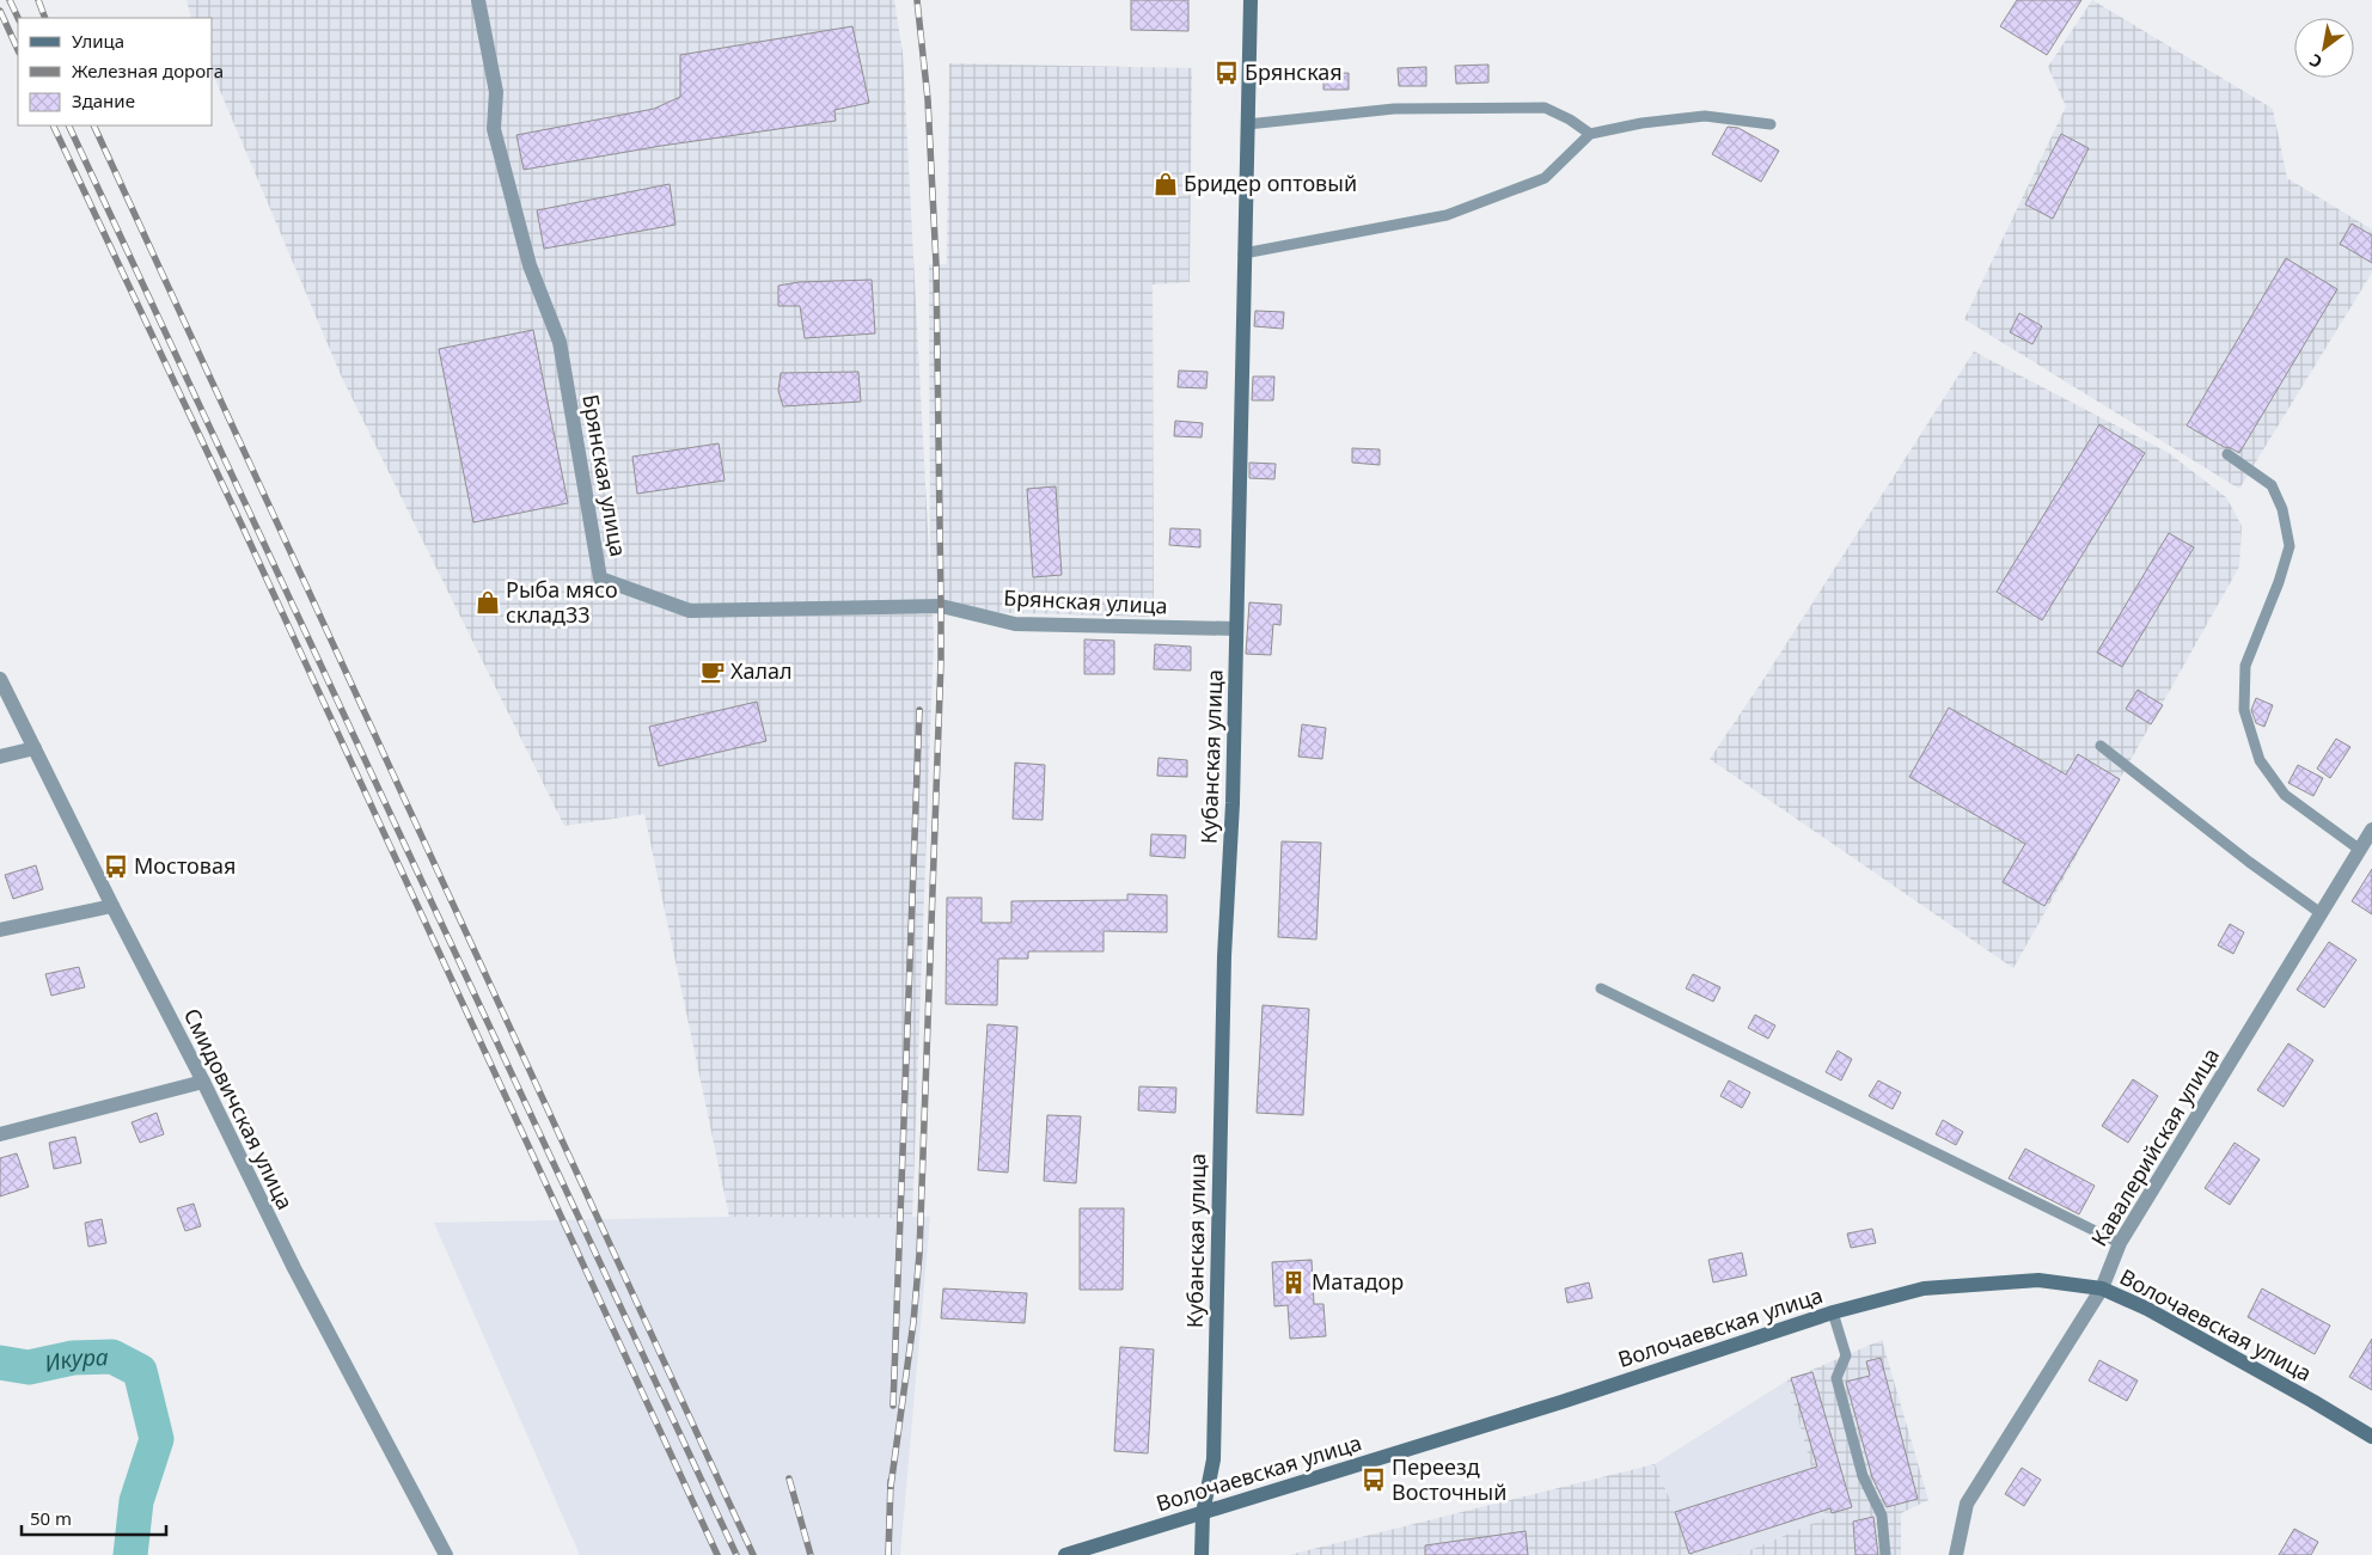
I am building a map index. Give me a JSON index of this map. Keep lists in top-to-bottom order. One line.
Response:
{"streets":{"main road":["Кубанская улица","Волочаевская улица"],"street":["Брянская улица","Смидовичская улица","Кавалерийская улица"]},"crossings":[["Брянская улица","Кубанская улица"],["Кубанская улица","Волочаевская улица"],["Кавалерийская улица","Волочаевская улица"]],"water":["Икура"],"places":{"bus stop":["Брянская","Мостовая","Переезд Восточный"],"shop":["Бридер оптовый","Рыба мясо склад33"],"cafe":["Халал"],"building":["Матадор"]},"legend":["Улица","Железная дорога","Здание"],"scale_bar":"50 m","north":"bottom left"}
